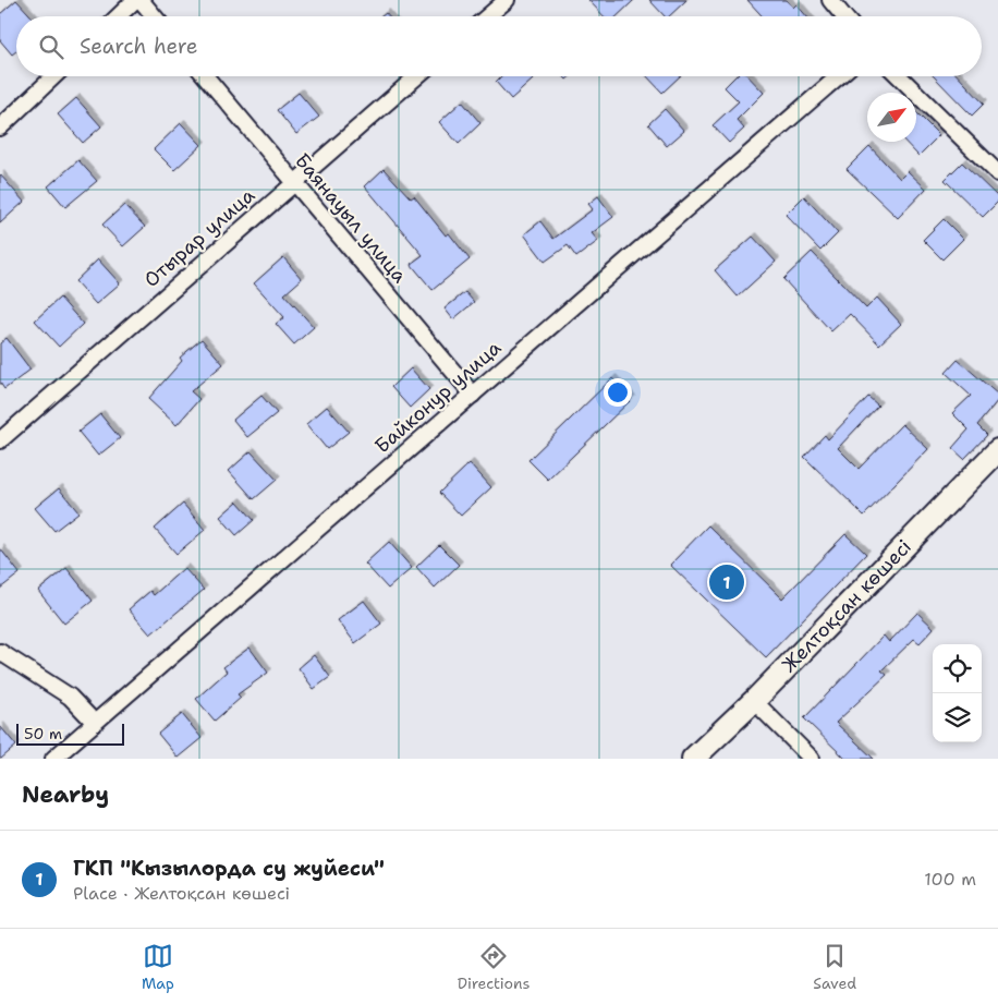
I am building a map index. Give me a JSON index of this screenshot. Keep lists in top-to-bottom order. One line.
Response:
{"streets":{"street":["Баянауыл улица","Отырар улица","Байконур улица","Желтоқсан көшесі"]},"crossings":[["Баянауыл улица","Отырар улица"],["Баянауыл улица","Байконур улица"]],"scale_bar":"50 m","north":"top right","page":{"search":"Search here","pins":"1","scale":"50 m","heading":"Nearby","list":[{"mark":"1","name":"ГКП \"Кызылорда су жуйеси\"","note":"Place · Желтоқсан көшесі","value":"100 m"}],"nav":["Map","Directions","Saved"]}}
